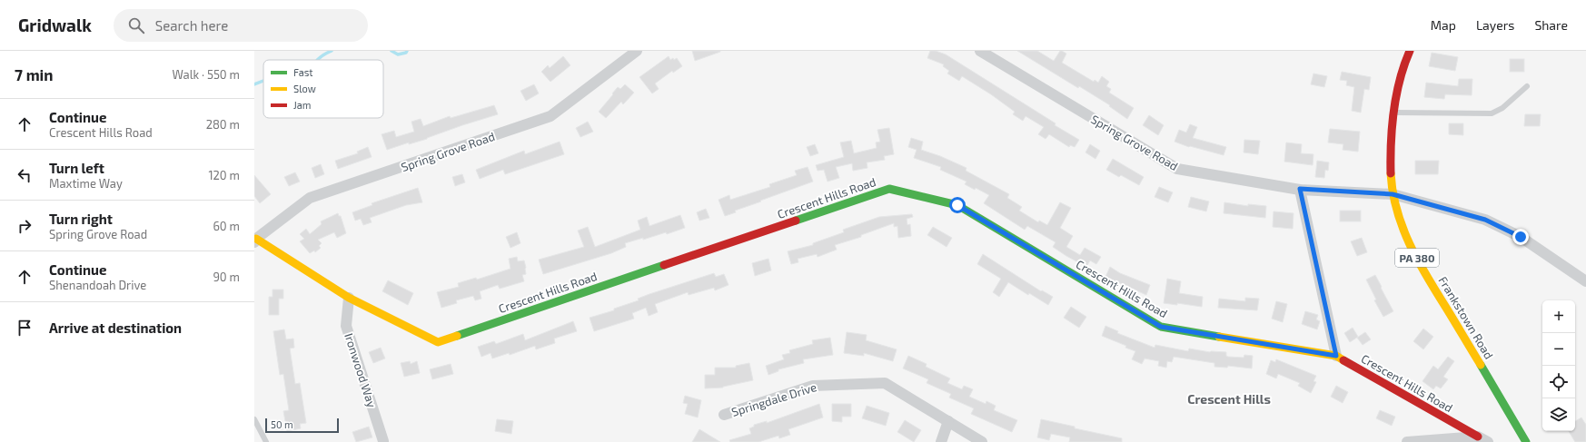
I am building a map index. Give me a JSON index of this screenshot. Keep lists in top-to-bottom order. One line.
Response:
{"streets":{"street":["Spring Grove Road","Crescent Hills Road","PA 380","Frankstown Road","Ironwood Way","Springdale Drive"]},"crossings":[["Spring Grove Road","Crescent Hills Road"],["Spring Grove Road","Frankstown Road"],["Crescent Hills Road","Ironwood Way"]],"districts":["Crescent Hills"],"legend":["Fast","Slow","Jam"],"scale_bar":"50 m","page":{"header":"Gridwalk","search":"Search here","nav":["Map","Layers","Share"],"heading":["7 min","Walk · 550 m"],"list":[["Continue","Crescent Hills Road","280 m"],["Turn left","Maxtime Way","120 m"],["Turn right","Spring Grove Road","60 m"],["Continue","Shenandoah Drive","90 m"],"Arrive at destination"],"map_buttons":["+","−"],"scale":"50 m"}}
